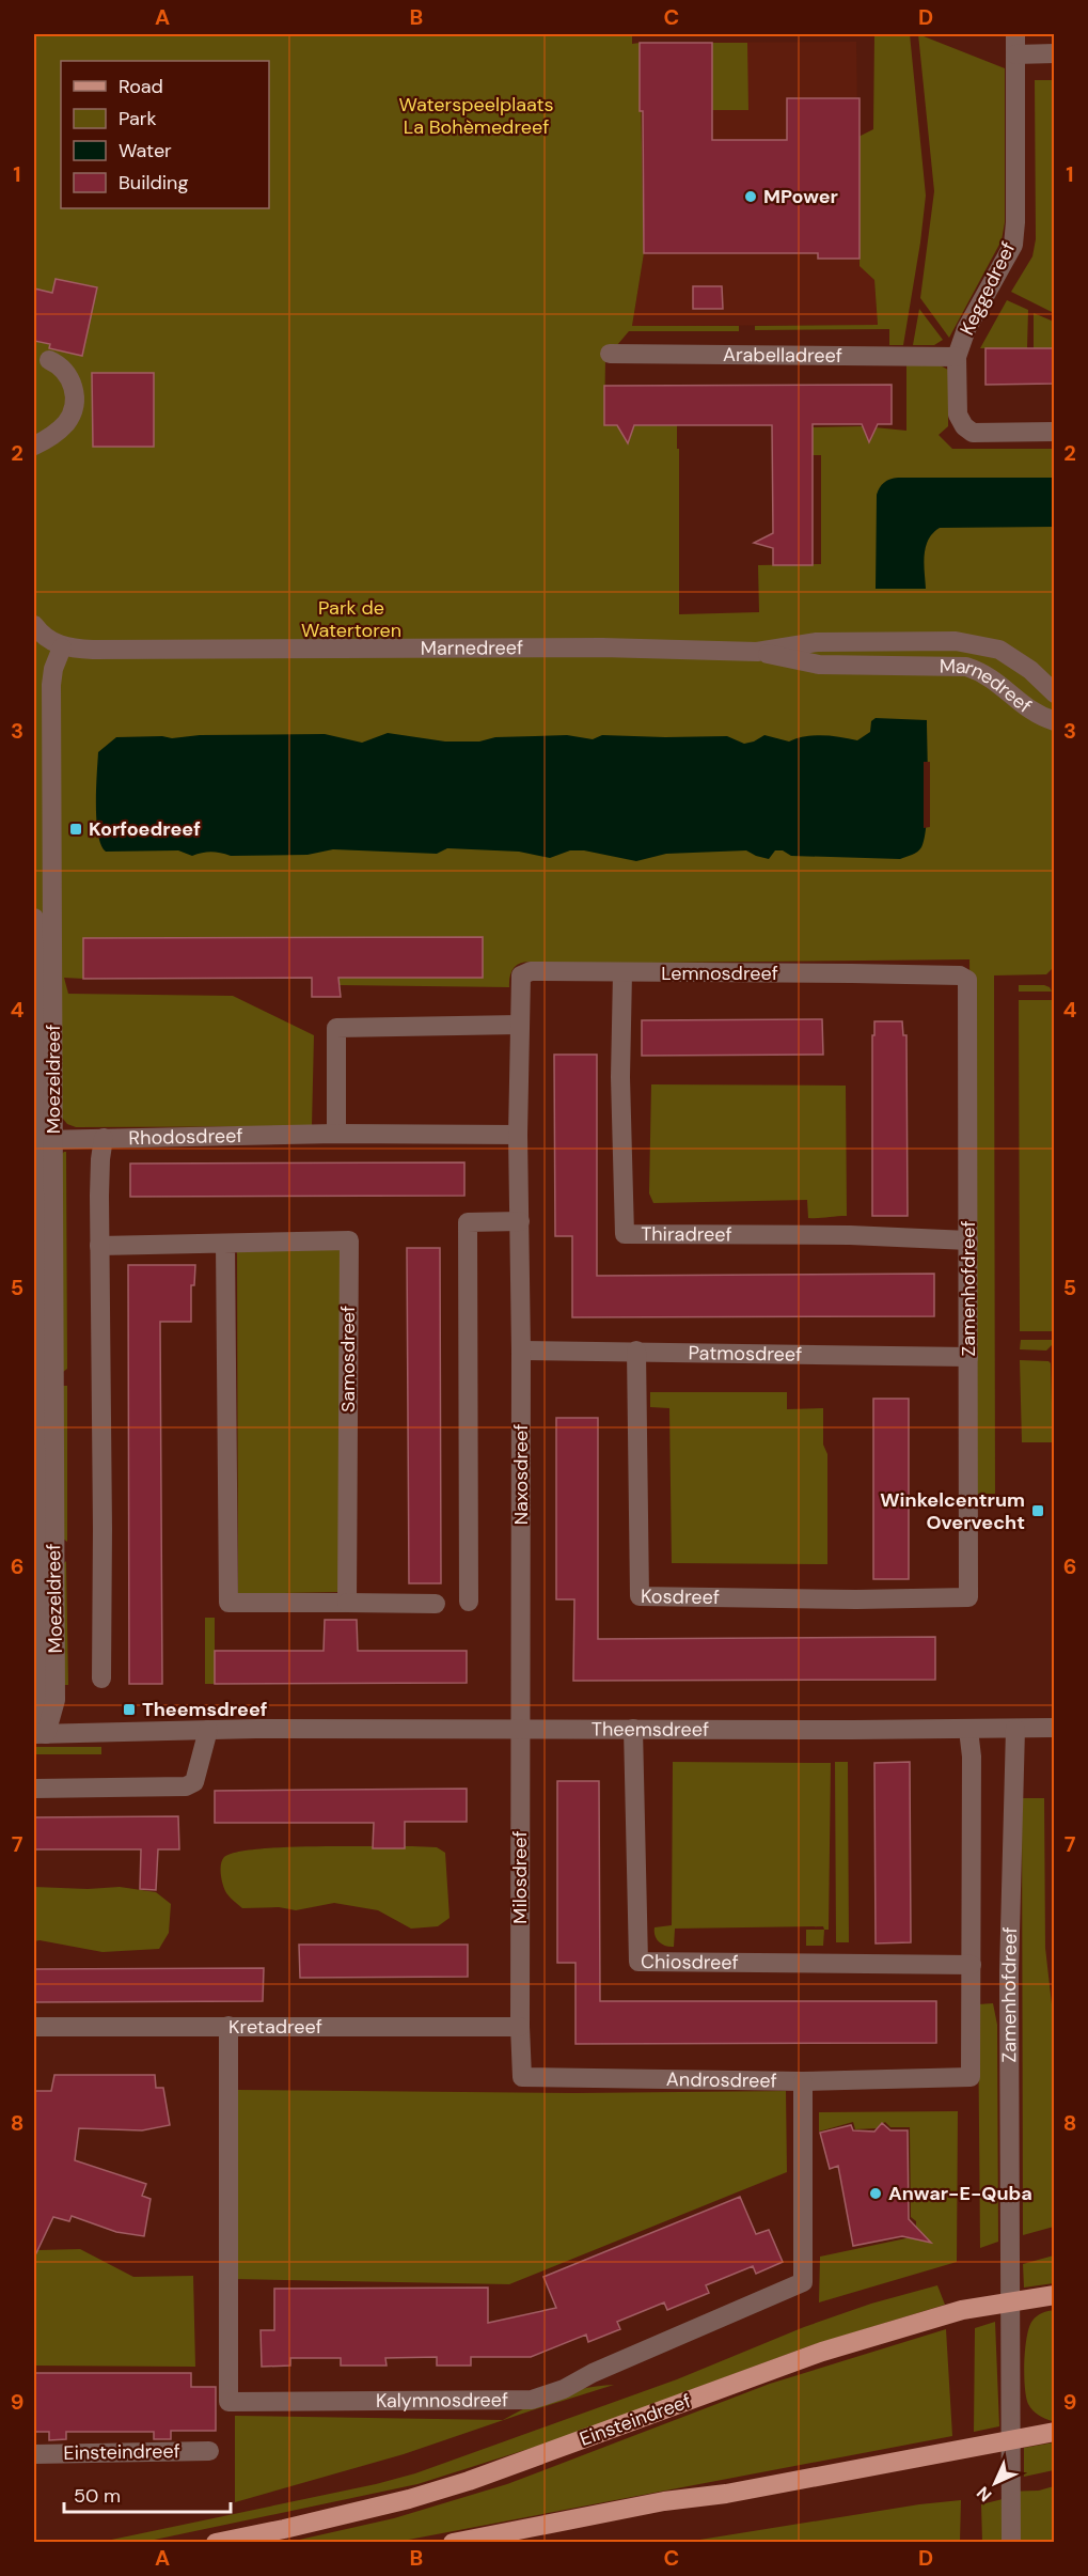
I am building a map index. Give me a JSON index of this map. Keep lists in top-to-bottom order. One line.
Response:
{"streets":{"main road":["Einsteindreef"],"street":["Keggedreef","Arabelladreef","Marnedreef","Lemnosdreef","Moezeldreef","Rhodosdreef","Thiradreef","Zamenhofdreef","Patmosdreef","Samosdreef","Naxosdreef","Kosdreef","Theemsdreef","Milosdreef","Chiosdreef","Kretadreef","Androsdreef","Kalymnosdreef"]},"crossings":[["Keggedreef","Arabelladreef"],["Marnedreef","Moezeldreef"],["Lemnosdreef","Thiradreef"],["Lemnosdreef","Zamenhofdreef"],["Lemnosdreef","Naxosdreef"],["Moezeldreef","Rhodosdreef"],["Moezeldreef","Theemsdreef"],["Rhodosdreef","Naxosdreef"],["Thiradreef","Zamenhofdreef"],["Zamenhofdreef","Patmosdreef"],["Zamenhofdreef","Kosdreef"],["Zamenhofdreef","Theemsdreef"],["Zamenhofdreef","Chiosdreef"],["Zamenhofdreef","Androsdreef"],["Zamenhofdreef","Einsteindreef"],["Patmosdreef","Naxosdreef"],["Patmosdreef","Kosdreef"],["Naxosdreef","Theemsdreef"],["Naxosdreef","Milosdreef"],["Theemsdreef","Milosdreef"],["Theemsdreef","Chiosdreef"],["Milosdreef","Kretadreef"],["Milosdreef","Androsdreef"],["Kretadreef","Androsdreef"],["Kretadreef","Kalymnosdreef"],["Androsdreef","Kalymnosdreef"]],"parks":["Waterspeelplaats La Bohèmedreef","Park de Watertoren"],"places":{"other":["MPower","Anwar-E-Quba"],"transit":["Korfoedreef","Winkelcentrum Overvecht","Theemsdreef"]},"legend":["Road","Park","Water","Building"],"scale_bar":"50 m","north":"bottom left","grid":{"columns":["A","B","C","D"],"rows":["1","2","3","4","5","6","7","8","9"]}}
